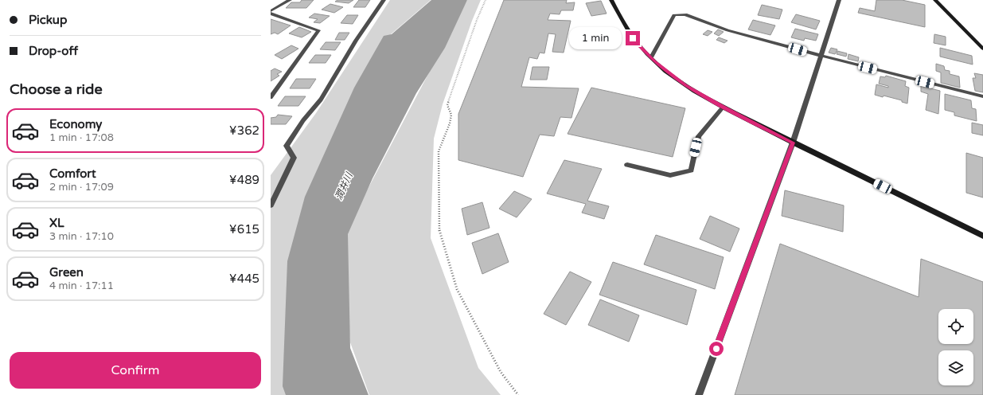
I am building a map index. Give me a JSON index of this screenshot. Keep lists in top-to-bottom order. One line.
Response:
{"water":["潤井川"],"page":{"banner":["Pickup","Drop-off"],"bubble":"1 min","heading":"Choose a ride","list":[{"name":"Economy","note":"1 min · 17:08","value":"¥362"},{"name":"Comfort","note":"2 min · 17:09","value":"¥489"},{"name":"XL","note":"3 min · 17:10","value":"¥615"},{"name":"Green","note":"4 min · 17:11","value":"¥445"}],"buttons":"Confirm"}}
